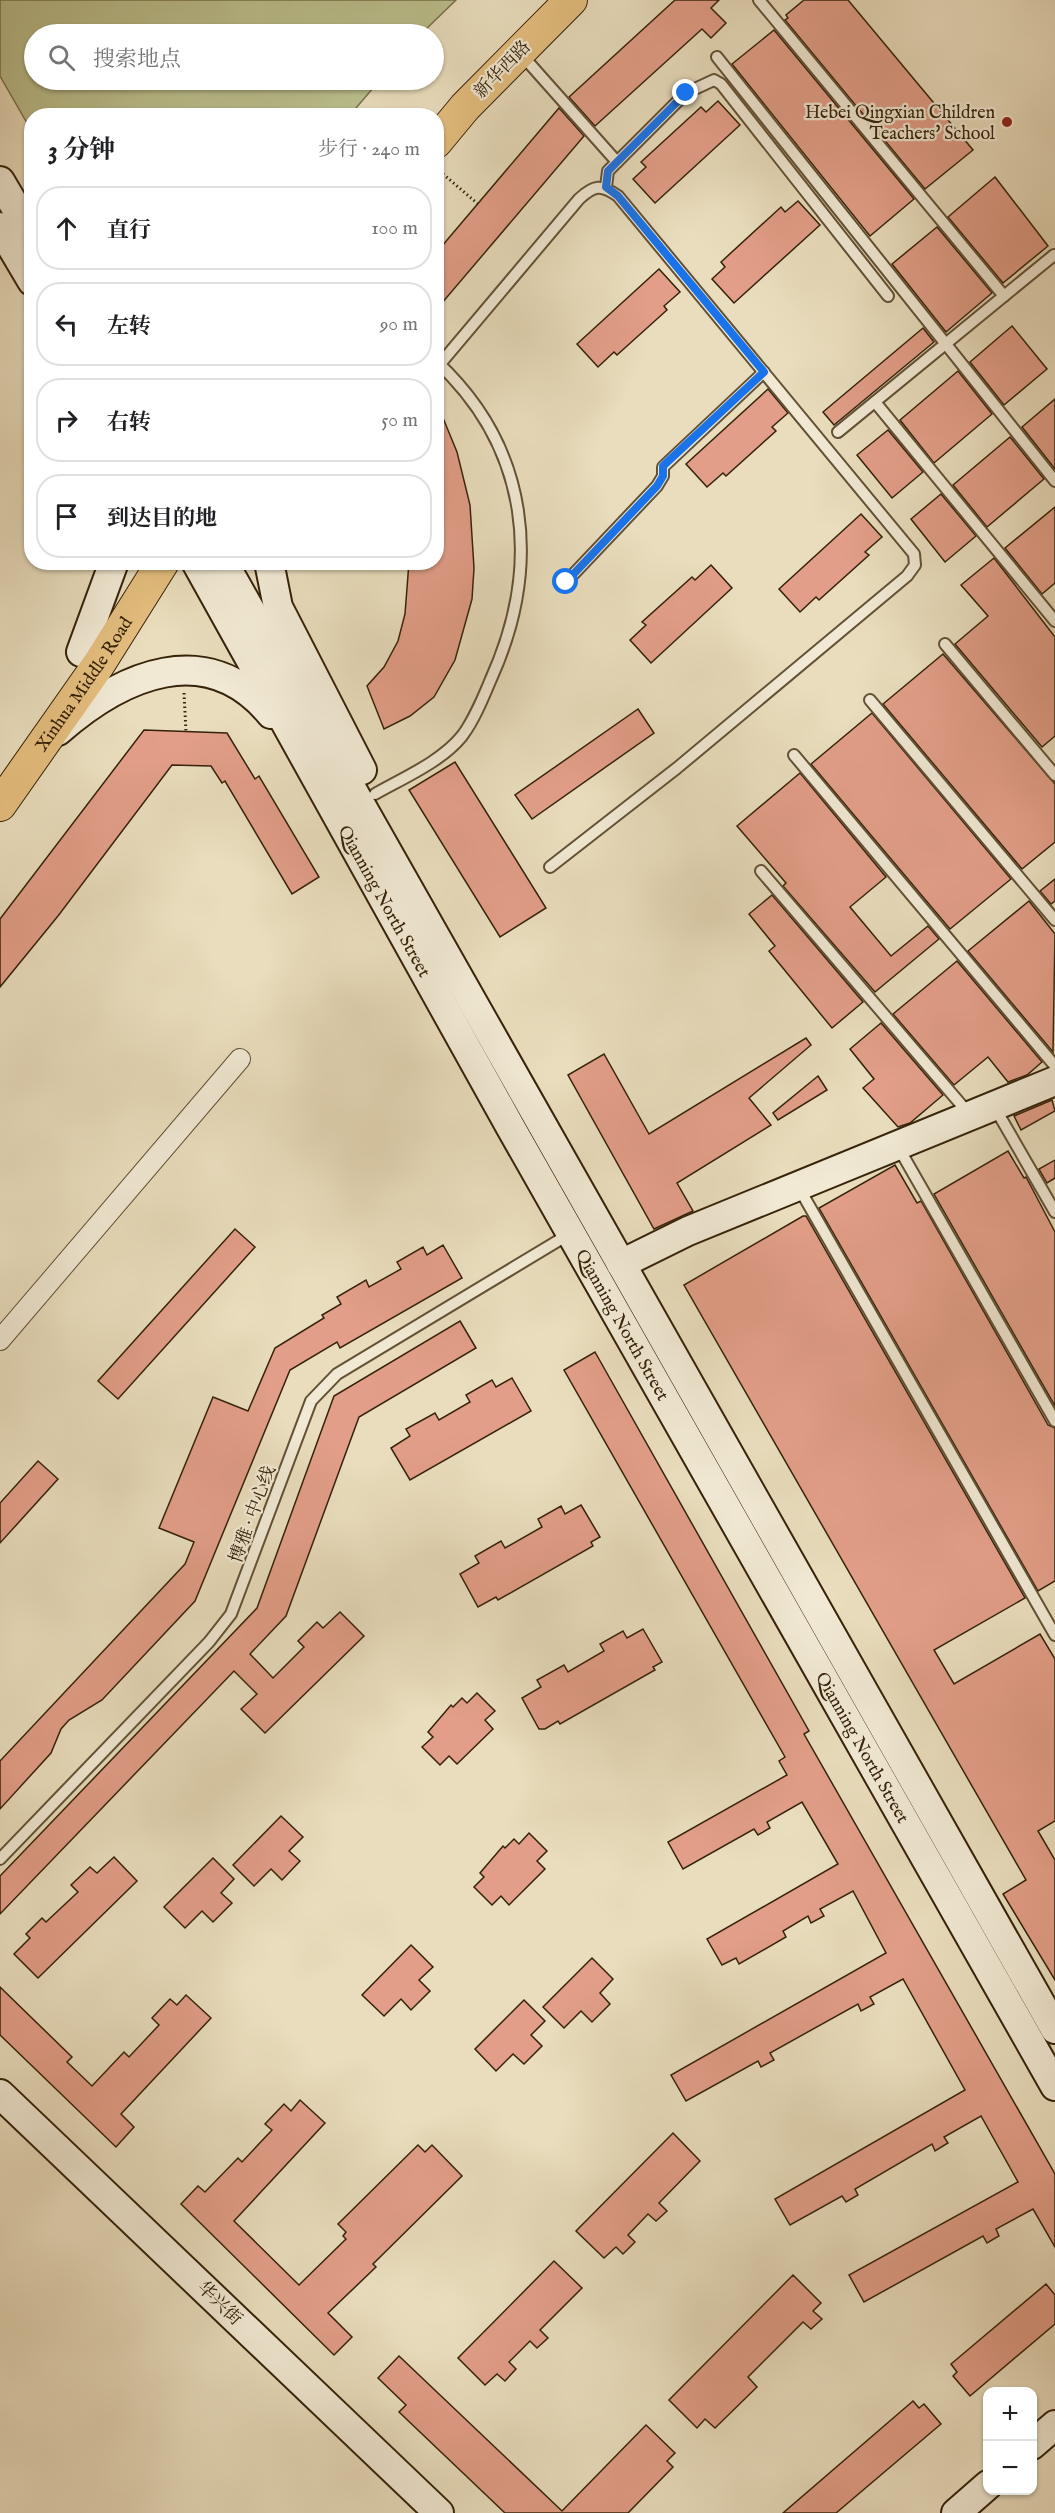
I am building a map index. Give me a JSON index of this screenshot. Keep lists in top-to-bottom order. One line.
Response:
{"streets":{"main road":["新华西路","Xinhua Middle Road","Qianning North Street","华兴街"],"lane":["博雅 · 中心线"]},"crossings":[["Qianning North Street","博雅 · 中心线"]],"places":["Hebei Qingxian Children Teachers' School"],"page":{"search":"搜索地点","heading":["3 分钟","步行 · 240 m"],"list":[["直行","100 m"],["左转","90 m"],["右转","50 m"],"到达目的地"],"map_buttons":["+","−"]}}
